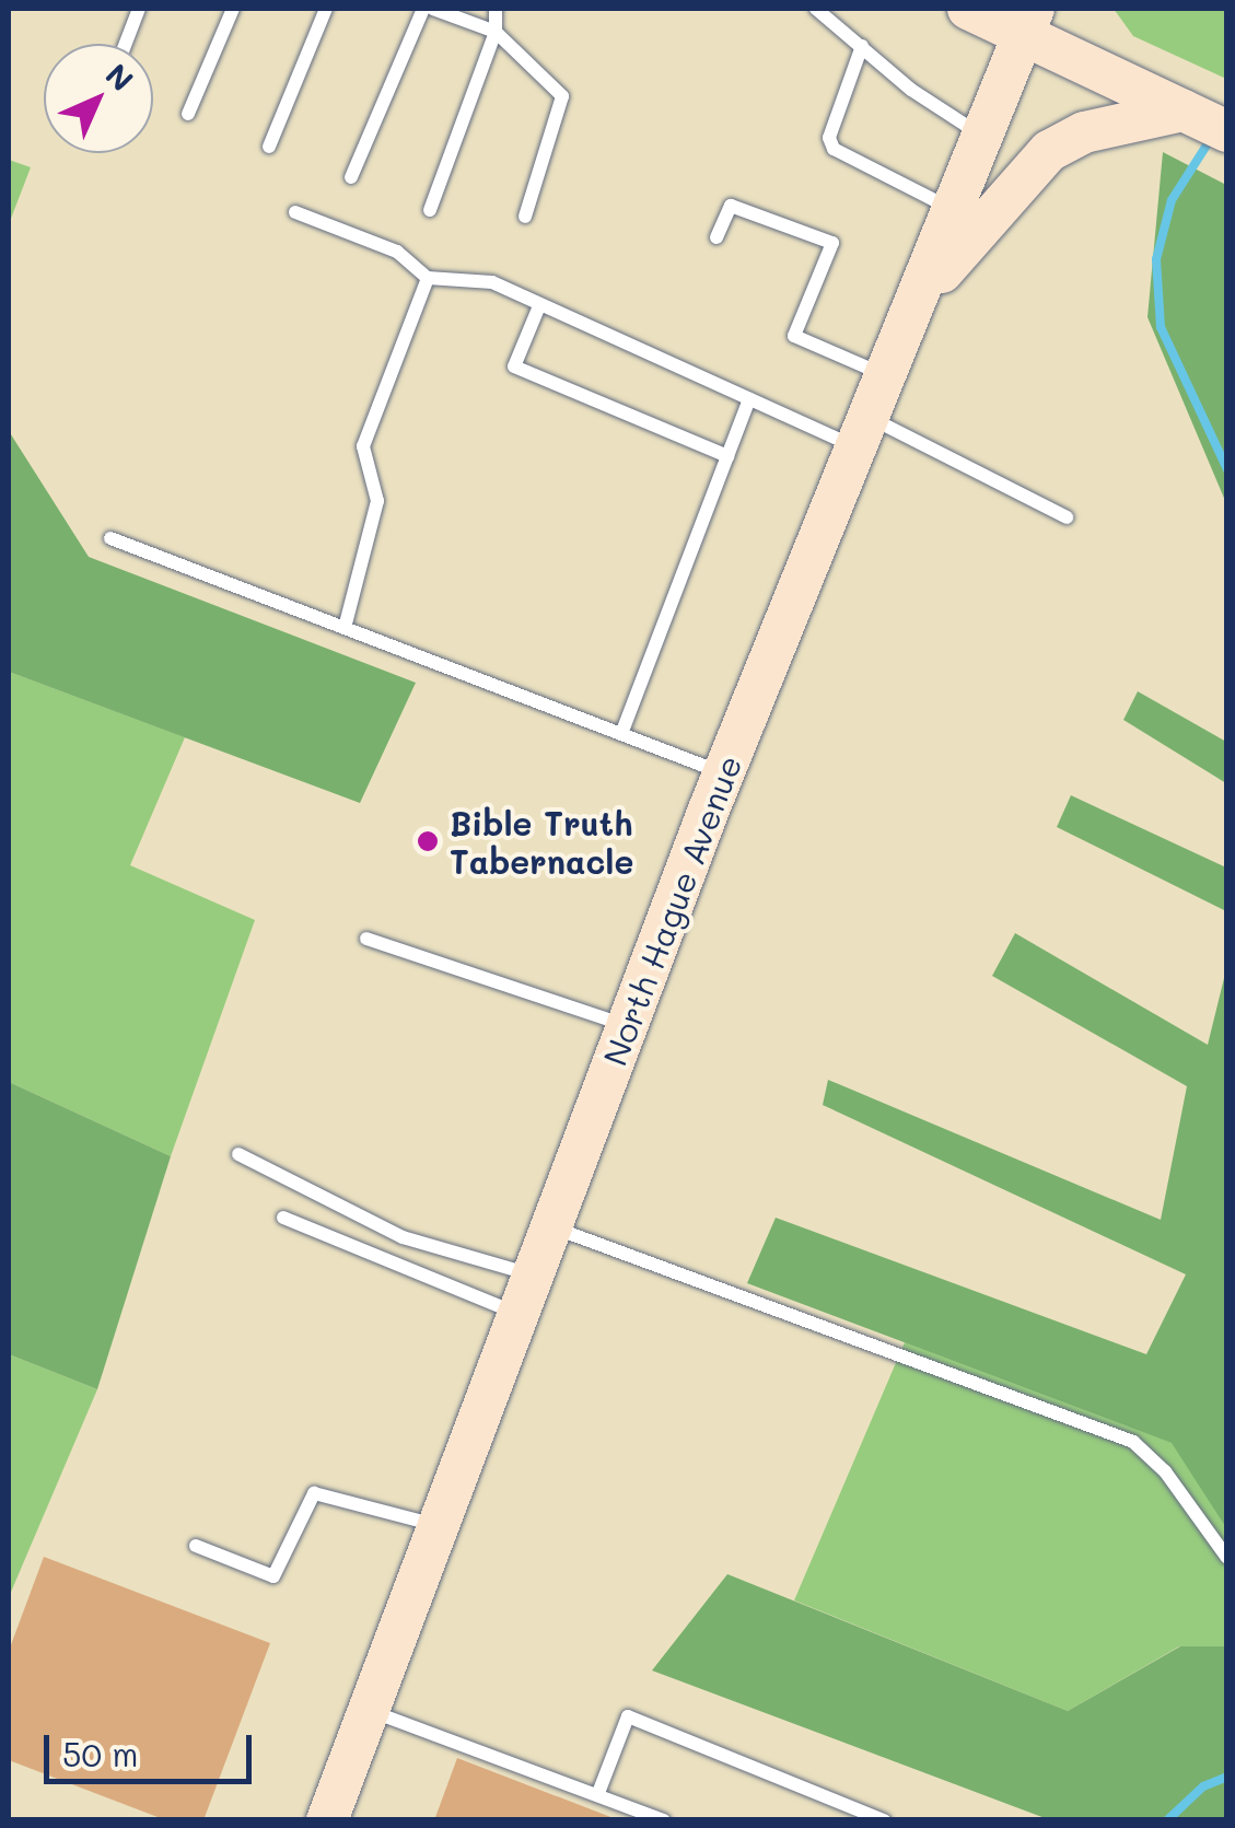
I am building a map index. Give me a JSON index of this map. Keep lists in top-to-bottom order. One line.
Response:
{"streets":{"main road":["North Hague Avenue"]},"places":["Bible Truth Tabernacle"],"scale_bar":"50 m","north":"top right"}
